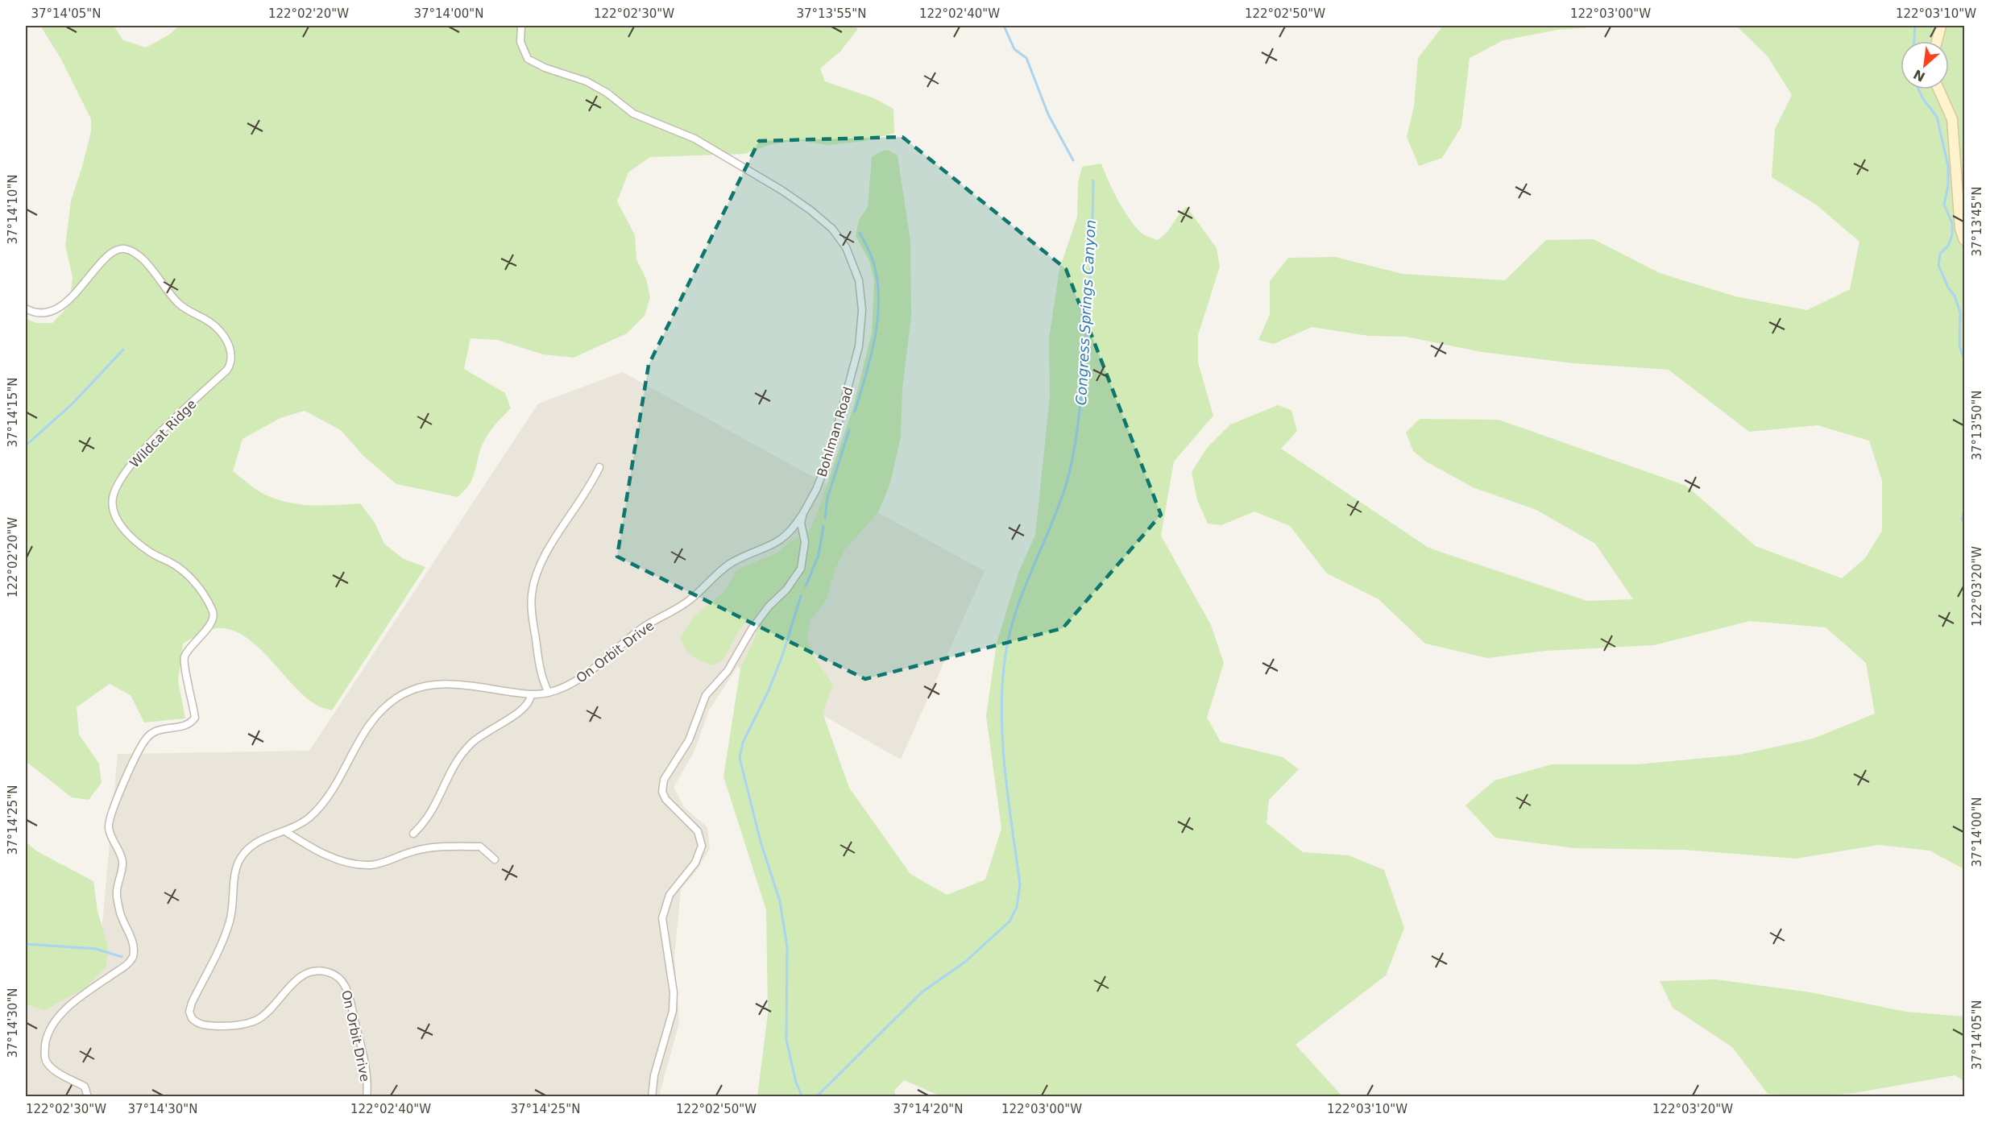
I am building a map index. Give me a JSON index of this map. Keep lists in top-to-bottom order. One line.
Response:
{"streets":{"street":["Bohlman Road","Wildcat Ridge","On Orbit Drive"]},"crossings":[["Bohlman Road","On Orbit Drive"]],"water":["Congress Springs Canyon"],"north":"bottom left","coordinates":["37°14'05\"N","122°02'20\"W","37°14'00\"N","122°02'30\"W","37°13'55\"N","122°02'40\"W","122°02'50\"W","122°03'00\"W","122°03'10\"W","37°14'10\"N","37°13'45\"N","37°14'15\"N","37°13'50\"N","122°03'20\"W","37°14'25\"N","37°14'30\"N","37°14'20\"N"]}
